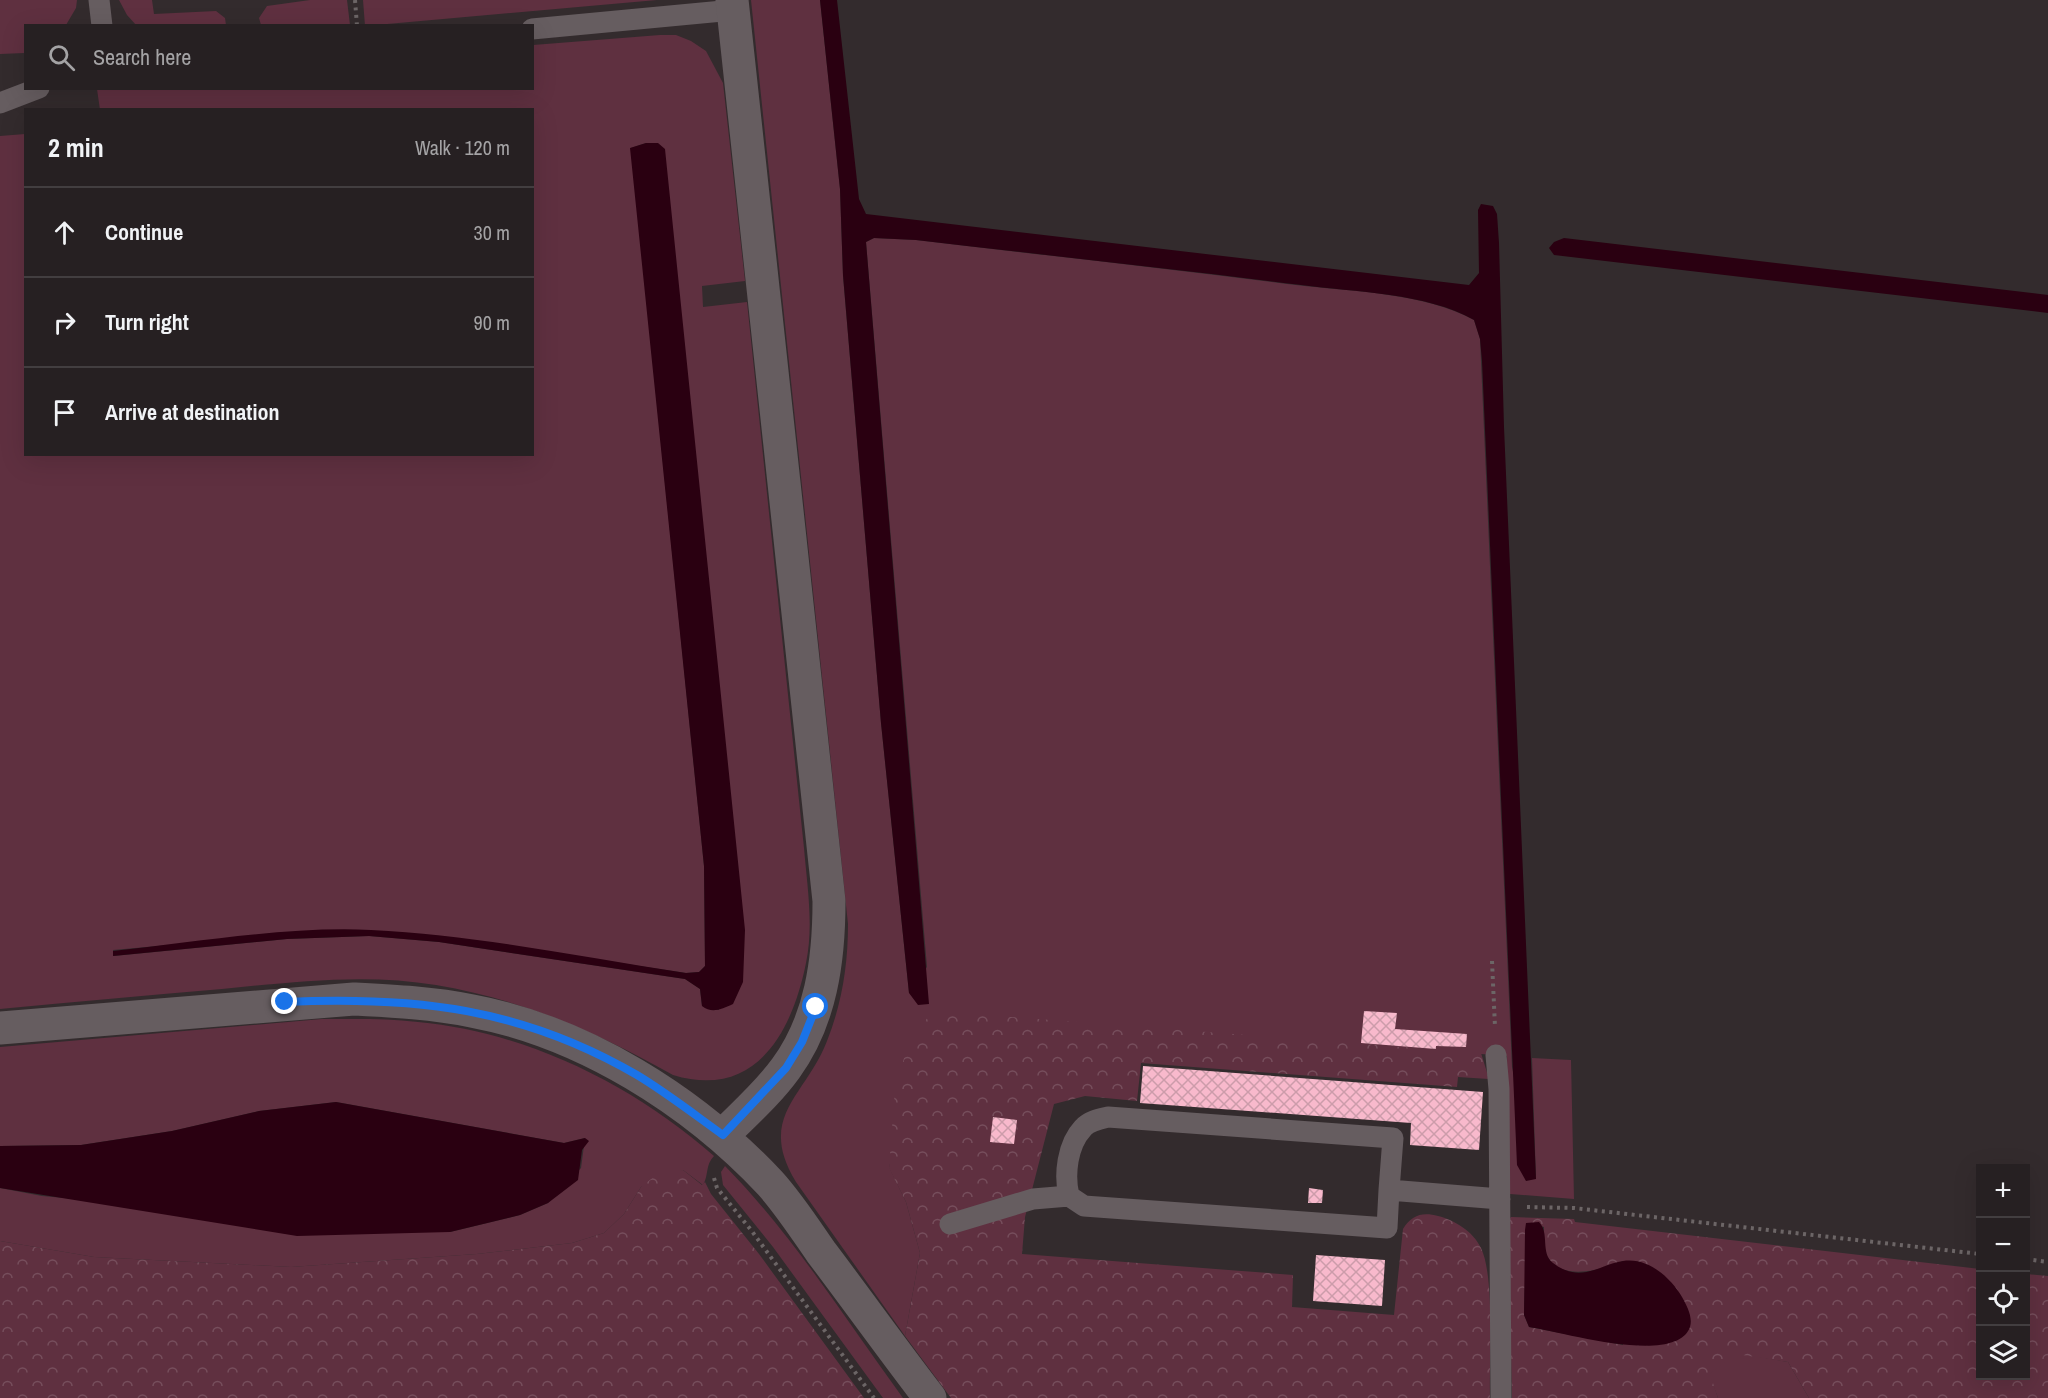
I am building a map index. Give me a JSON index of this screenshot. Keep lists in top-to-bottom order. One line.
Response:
{"page":{"search":"Search here","heading":["2 min","Walk · 120 m"],"list":[["Continue","30 m"],["Turn right","90 m"],"Arrive at destination"],"map_buttons":["+","−"]}}
